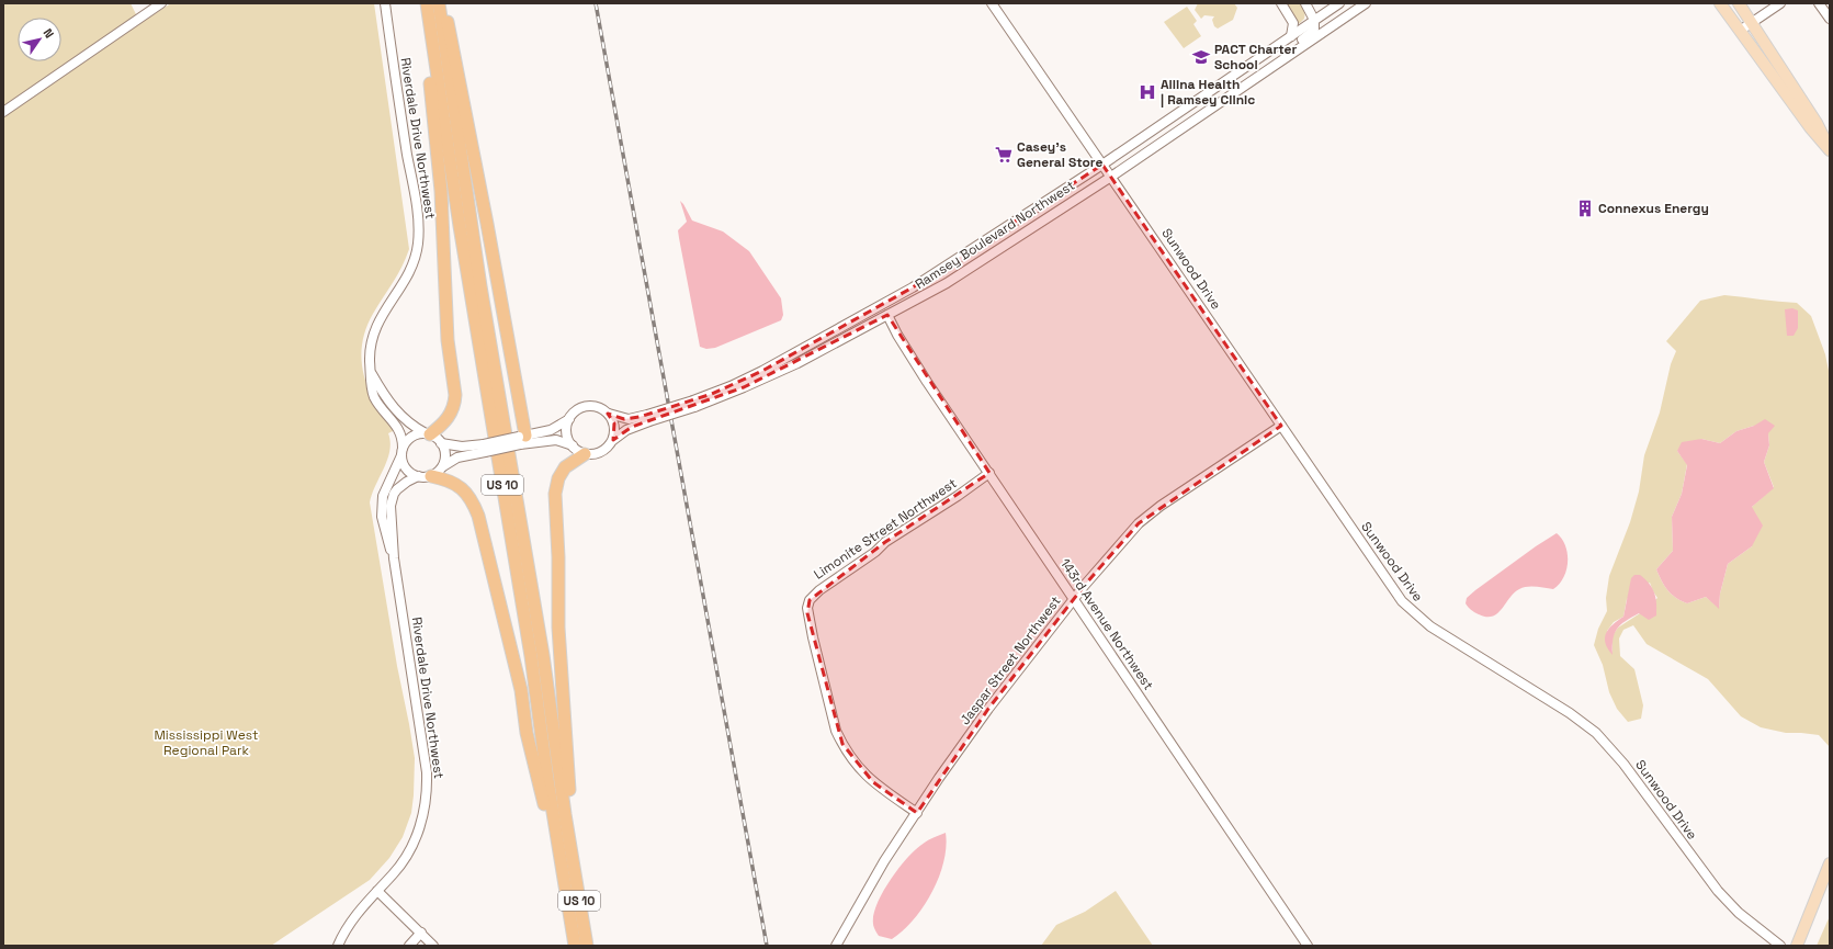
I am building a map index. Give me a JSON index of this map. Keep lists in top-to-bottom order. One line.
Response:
{"streets":{"highway":["US 10"],"street":["Riverdale Drive Northwest","Ramsey Boulevard Northwest","Sunwood Drive","Limonite Street Northwest","143rd Avenue Northwest","Jaspar Street Northwest"]},"crossings":[["Ramsey Boulevard Northwest","Sunwood Drive"],["Ramsey Boulevard Northwest","143rd Avenue Northwest"],["Sunwood Drive","Jaspar Street Northwest"],["Limonite Street Northwest","143rd Avenue Northwest"],["Limonite Street Northwest","Jaspar Street Northwest"],["143rd Avenue Northwest","Jaspar Street Northwest"]],"parks":["Mississippi West Regional Park"],"places":{"school or university":["PACT Charter School"],"hospital":["Allina Health | Ramsey Clinic"],"supermarket":["Casey's General Store"],"building":["Connexus Energy"]},"north":"top right"}
